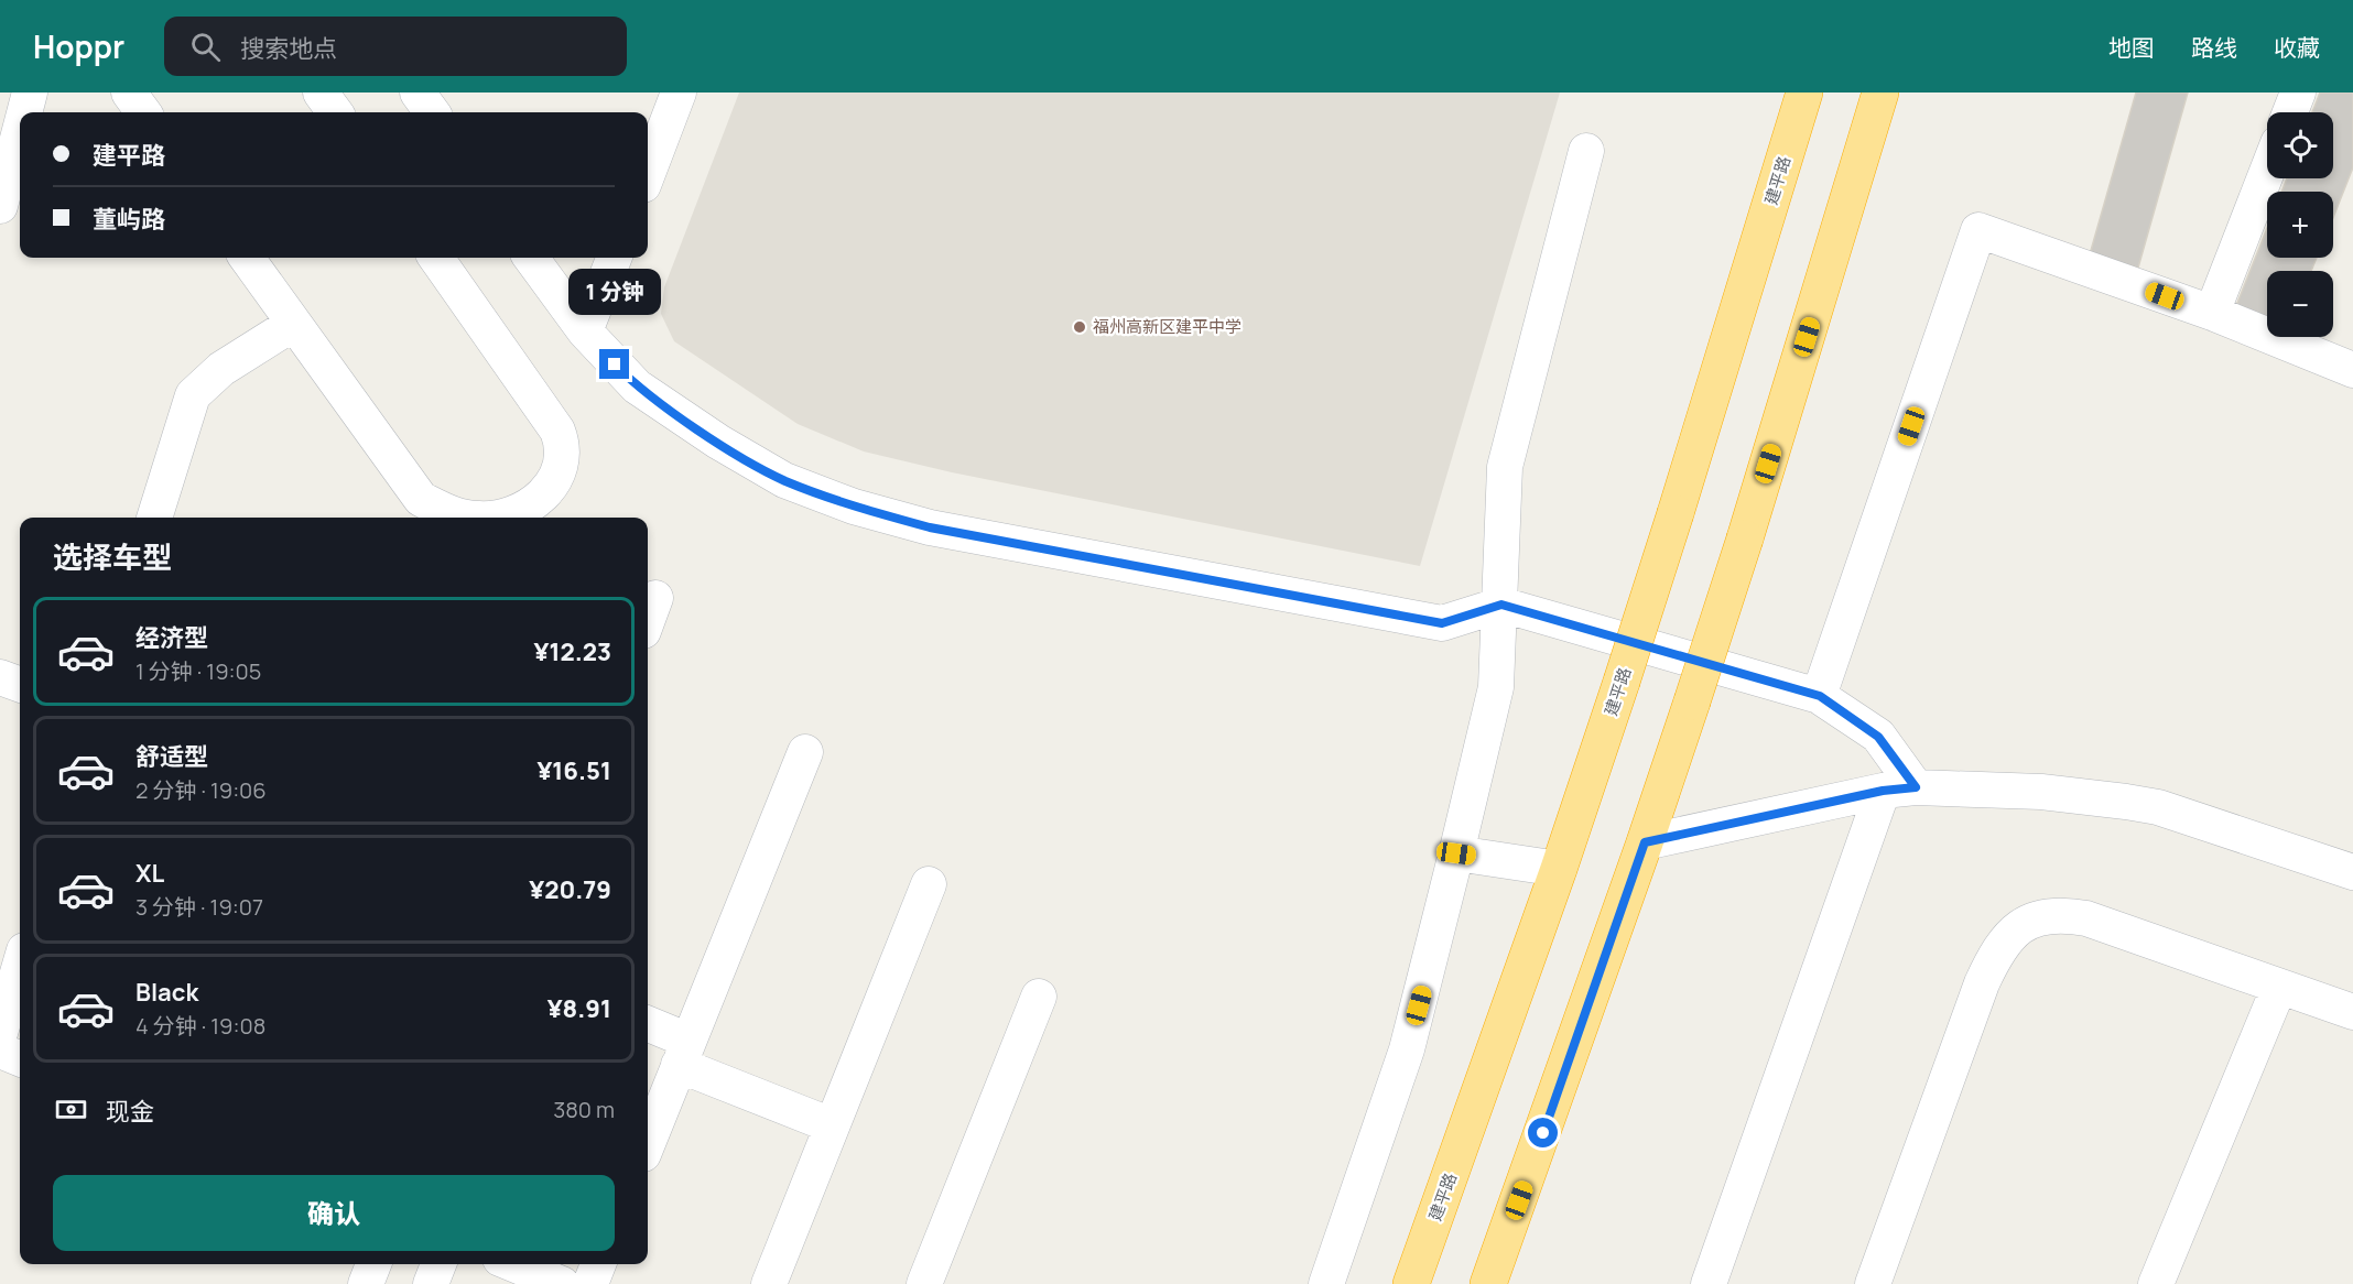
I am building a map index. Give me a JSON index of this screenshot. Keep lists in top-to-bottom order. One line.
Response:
{"streets":{"highway":["建平路"]},"places":["福州高新区建平中学"],"page":{"header":"Hoppr","search":"搜索地点","nav":["地图","路线","收藏"],"map_buttons":["+","−"],"banner":["建平路","董屿路"],"bubble":"1 分钟","heading":"选择车型","list":[{"name":"经济型","note":"1 分钟 · 19:05","value":"¥12.23"},{"name":"舒适型","note":"2 分钟 · 19:06","value":"¥16.51"},{"name":"XL","note":"3 分钟 · 19:07","value":"¥20.79"},{"name":"Black","note":"4 分钟 · 19:08","value":"¥8.91"}],"pay":["现金","380 m"],"buttons":"确认"}}
